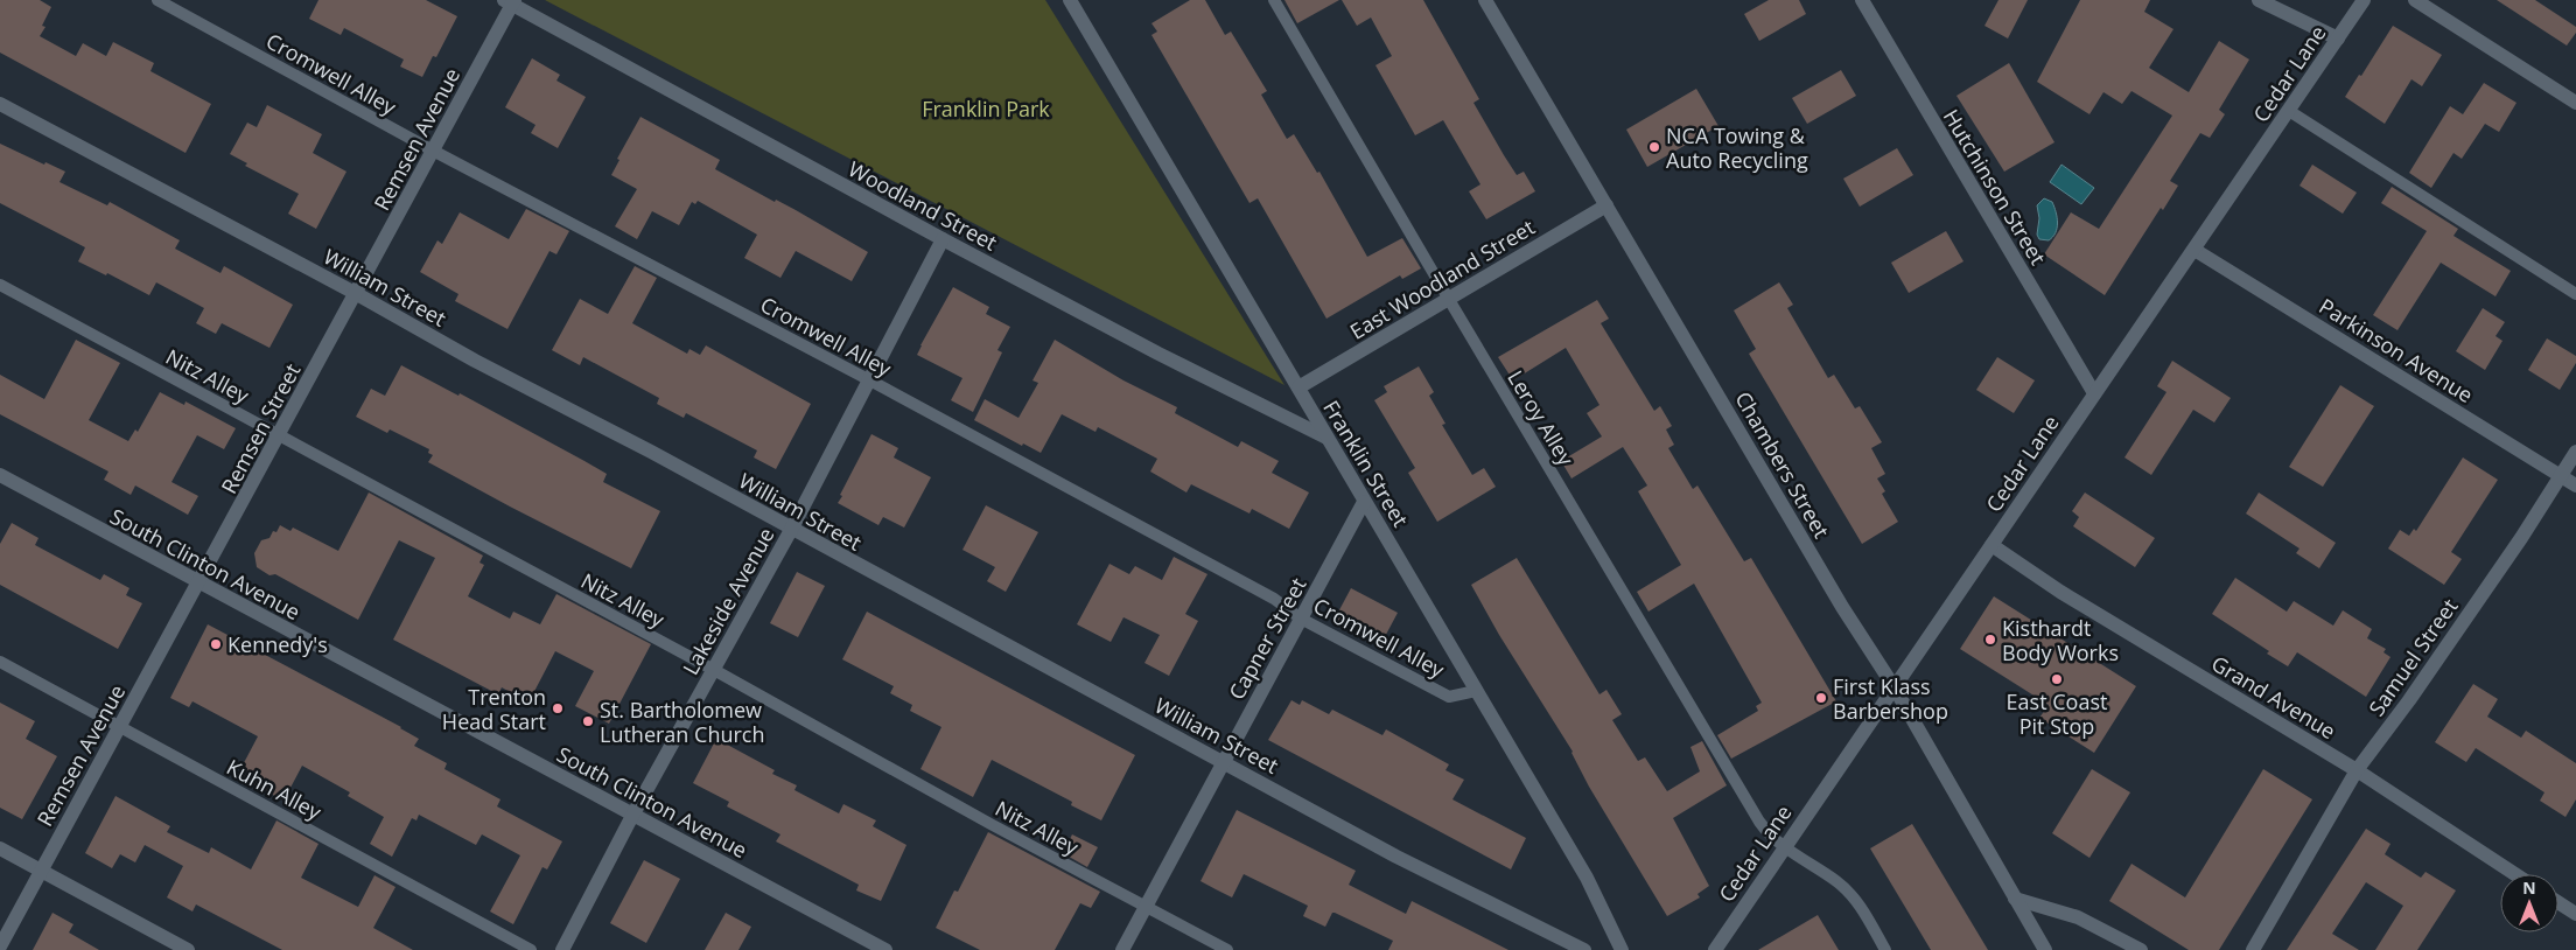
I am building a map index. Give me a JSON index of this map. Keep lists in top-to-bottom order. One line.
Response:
{"streets":{"street":["Cedar Lane","Remsen Avenue","Hutchinson Street","Woodland Street","East Woodland Street","William Street","Parkinson Avenue","Remsen Street","Franklin Street","Chambers Street","South Clinton Avenue","Lakeside Avenue","Capner Street","Samuel Street","Grand Avenue"],"lane":["Cromwell Alley","Nitz Alley","Leroy Alley","Kuhn Alley"]},"crossings":[["Cromwell Alley","Remsen Avenue"],["Cromwell Alley","Franklin Street"],["Cromwell Alley","Lakeside Avenue"],["Cromwell Alley","Capner Street"],["Cedar Lane","Hutchinson Street"],["Cedar Lane","Parkinson Avenue"],["Cedar Lane","Leroy Alley"],["Cedar Lane","Chambers Street"],["Cedar Lane","Grand Avenue"],["Remsen Avenue","Woodland Street"],["Remsen Avenue","William Street"],["Remsen Avenue","Remsen Street"],["Remsen Avenue","South Clinton Avenue"],["Remsen Avenue","Kuhn Alley"],["Woodland Street","Franklin Street"],["Woodland Street","Lakeside Avenue"],["East Woodland Street","Leroy Alley"],["East Woodland Street","Franklin Street"],["East Woodland Street","Chambers Street"],["William Street","Remsen Street"],["William Street","Lakeside Avenue"],["William Street","Capner Street"],["Parkinson Avenue","Samuel Street"],["Nitz Alley","Remsen Street"],["Nitz Alley","Lakeside Avenue"],["Nitz Alley","Capner Street"],["Remsen Street","South Clinton Avenue"],["Franklin Street","Capner Street"],["South Clinton Avenue","Lakeside Avenue"],["Samuel Street","Grand Avenue"]],"parks":["Franklin Park"],"places":["NCA Towing & Auto Recycling","Kisthardt Body Works","Kennedy's","East Coast Pit Stop","First Klass Barbershop","Trenton Head Start","St. Bartholomew Lutheran Church"],"north":"top"}
